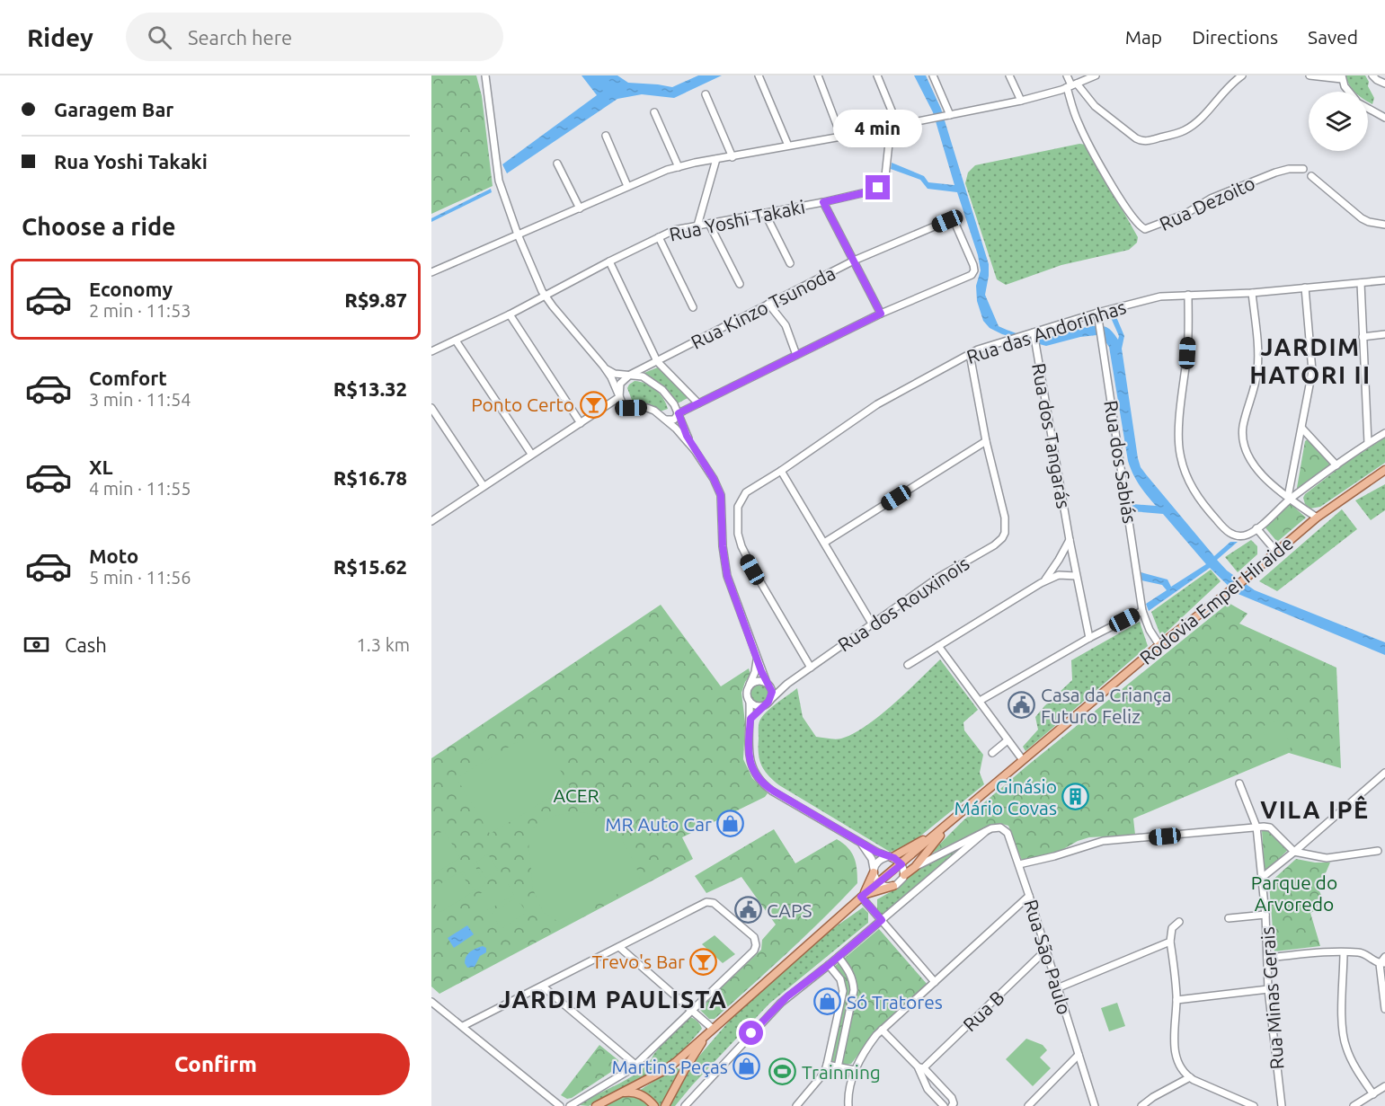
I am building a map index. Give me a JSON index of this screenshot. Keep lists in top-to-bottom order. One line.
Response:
{"streets":{"main road":["Rodovia Empei Hiraide"],"street":["Rua Dezoito","Rua Yoshi Takaki","Rua Kinzo Tsunoda","Rua das Andorinhas","Rua dos Tangarás","Rua dos Sabiás","Rua dos Rouxinois","Rua São Paulo","Rua Minas Gerais","Rua B"]},"crossings":[["Rua das Andorinhas","Rua dos Tangarás"],["Rua das Andorinhas","Rua dos Sabiás"],["Rua das Andorinhas","Rua dos Rouxinois"],["Rua dos Sabiás","Rodovia Empei Hiraide"],["Rua São Paulo","Rua B"]],"districts":["JARDIM HATORI II","VILA IPÊ","JARDIM PAULISTA"],"parks":["ACER","Parque do Arvoredo"],"places":{"bar":["Ponto Certo","Trevo's Bar"],"public building":["Casa da Criança Futuro Feliz","CAPS"],"building":["Ginásio Mário Covas"],"shop":["MR Auto Car","Só Tratores","Martins Peças"],"sports":["Trainning"]},"page":{"header":"Ridey","search":"Search here","nav":["Map","Directions","Saved"],"banner":["Garagem Bar","Rua Yoshi Takaki"],"bubble":"4 min","heading":"Choose a ride","list":[{"name":"Economy","note":"2 min · 11:53","value":"R$9.87"},{"name":"Comfort","note":"3 min · 11:54","value":"R$13.32"},{"name":"XL","note":"4 min · 11:55","value":"R$16.78"},{"name":"Moto","note":"5 min · 11:56","value":"R$15.62"}],"pay":["Cash","1.3 km"],"buttons":"Confirm"}}
